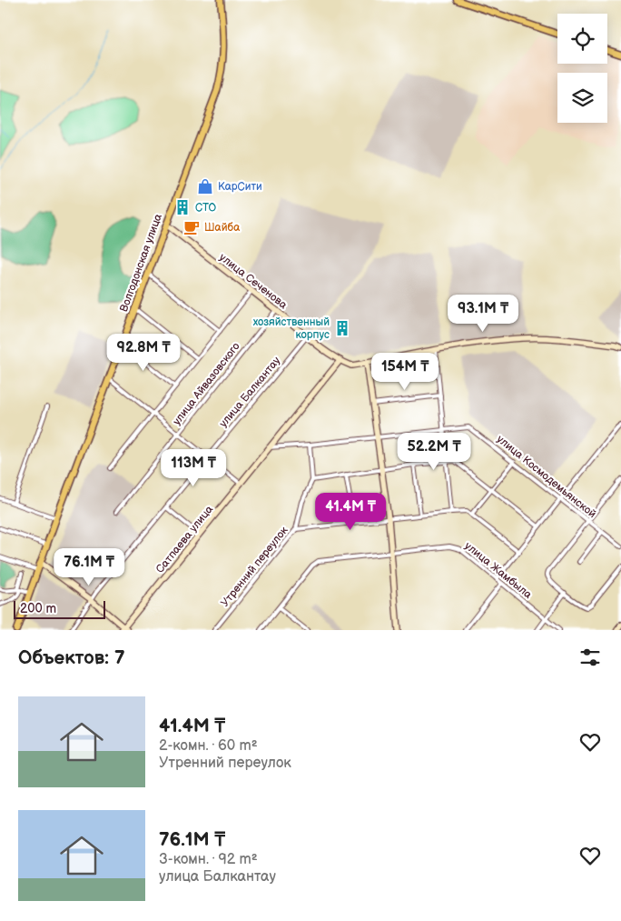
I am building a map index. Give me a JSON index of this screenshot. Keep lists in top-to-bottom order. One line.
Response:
{"streets":{"main road":["Волгодонская улица"],"street":["улица Сеченова","улица Айвазовского","улица Балкантау","улица Космодемьянской","Сатпаева улица","Утренний переулок","улица Жамбыла"]},"crossings":[["Волгодонская улица","улица Сеченова"],["улица Сеченова","улица Айвазовского"],["улица Сеченова","улица Балкантау"],["улица Сеченова","Сатпаева улица"],["улица Космодемьянской","Сатпаева улица"]],"places":{"shop":["КарСити"],"building":["СТО","хозяйственный корпус"],"cafe":["Шайба"]},"scale_bar":"200 m","page":{"price":["93.1M ₸","92.8M ₸","154M ₸","52.2M ₸","113M ₸","41.4M ₸","76.1M ₸"],"scale":"200 m","heading":"Объектов: 7","list":[{"name":"41.4M ₸","note":"2-комн. · 60 m² · Утренний переулок"},{"name":"76.1M ₸","note":"3-комн. · 92 m² · улица Балкантау"}]}}
